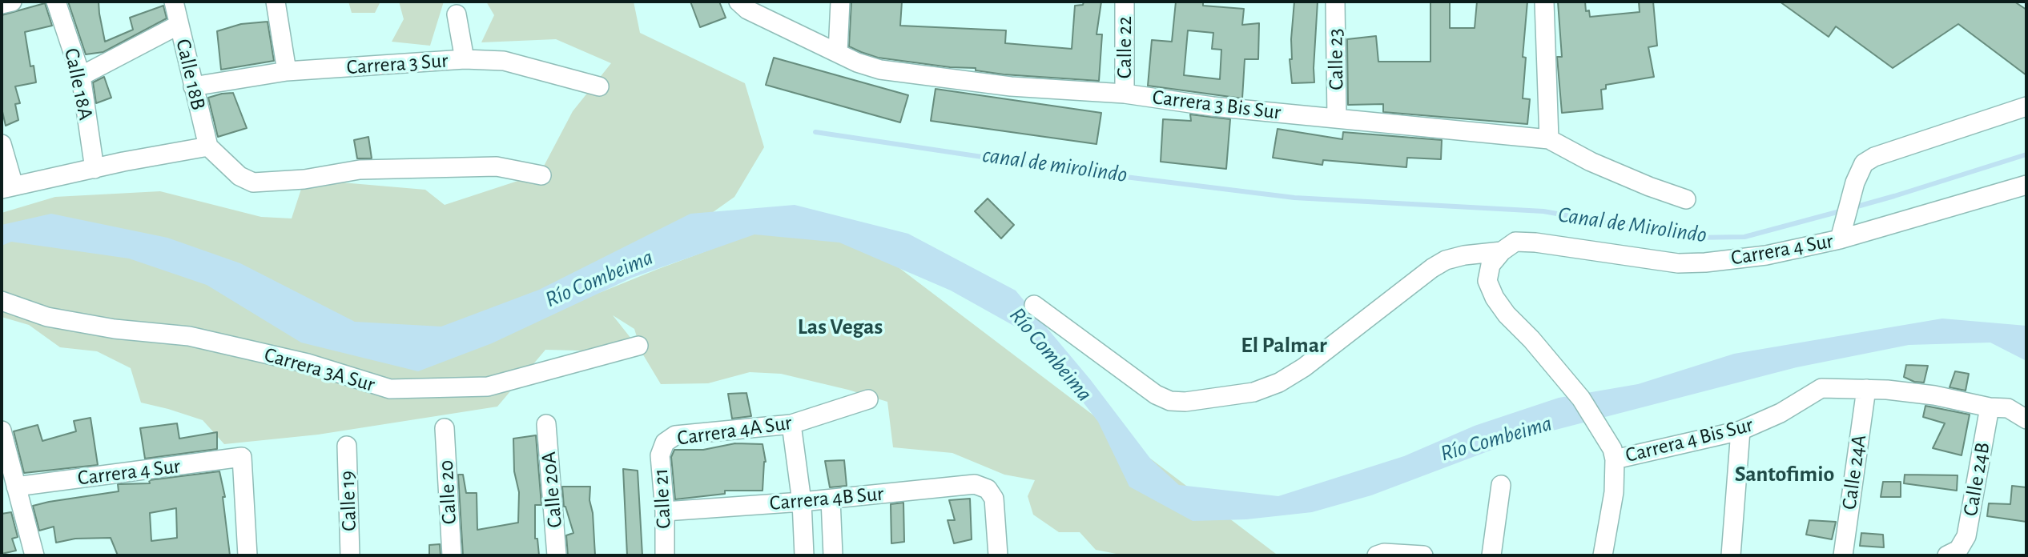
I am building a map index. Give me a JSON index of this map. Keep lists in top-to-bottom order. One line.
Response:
{"streets":{"street":["Calle 22","Calle 23","Carrera 3 Sur","Calle 18B","Calle 18A","Carrera 3 Bis Sur","Carrera 4 Sur","Carrera 3A Sur","Carrera 4A Sur","Carrera 4 Bis Sur","Calle 24A","Calle 24B","Calle 20A","Calle 20","Calle 21","Carrera 4B Sur","Calle 19"]},"crossings":[["Calle 22","Carrera 3 Bis Sur"],["Calle 23","Carrera 3 Bis Sur"],["Carrera 3 Sur","Calle 18B"],["Carrera 4A Sur","Calle 21"],["Carrera 4 Bis Sur","Calle 24A"],["Carrera 4 Bis Sur","Calle 24B"],["Calle 21","Carrera 4B Sur"]],"districts":["Las Vegas","El Palmar","Santofimio"],"water":["canal de mirolindo","Canal de Mirolindo","Río Combeima"]}
